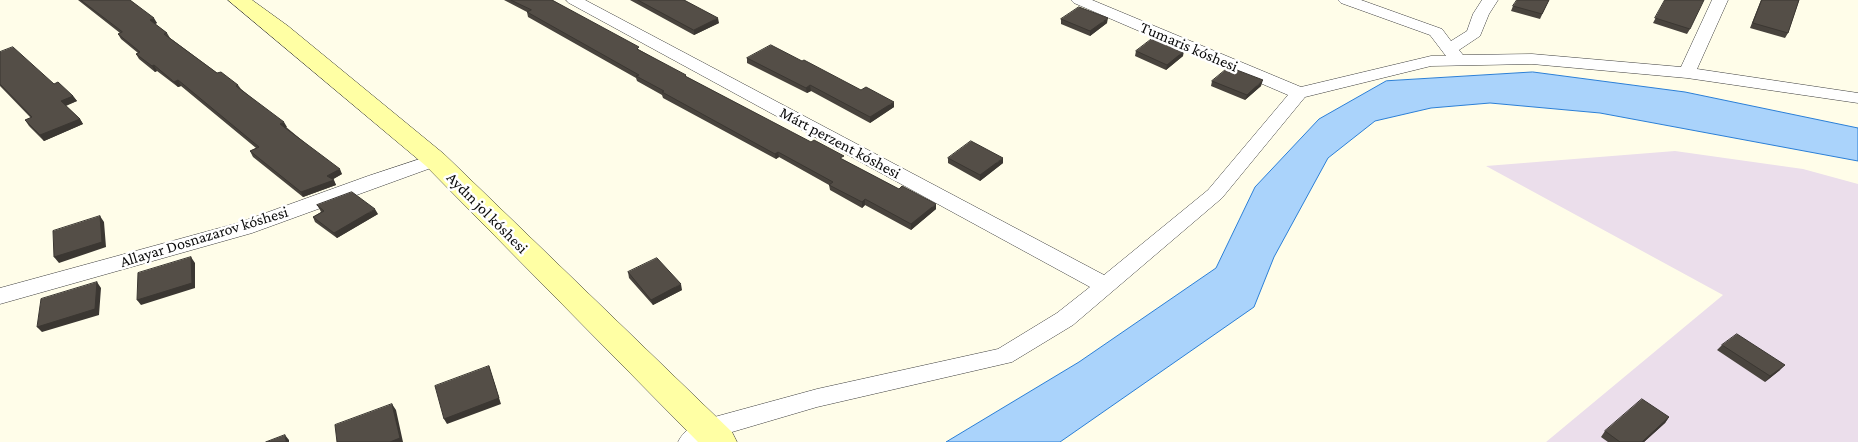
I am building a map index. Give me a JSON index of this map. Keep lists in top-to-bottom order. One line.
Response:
{"streets":{"street":["Tumaris kóshesi","Márt perzent kóshesi","Aydın jol kóshesi","Allayar Dosnazarov kóshesi"]},"crossings":[["Aydın jol kóshesi","Allayar Dosnazarov kóshesi"]]}
